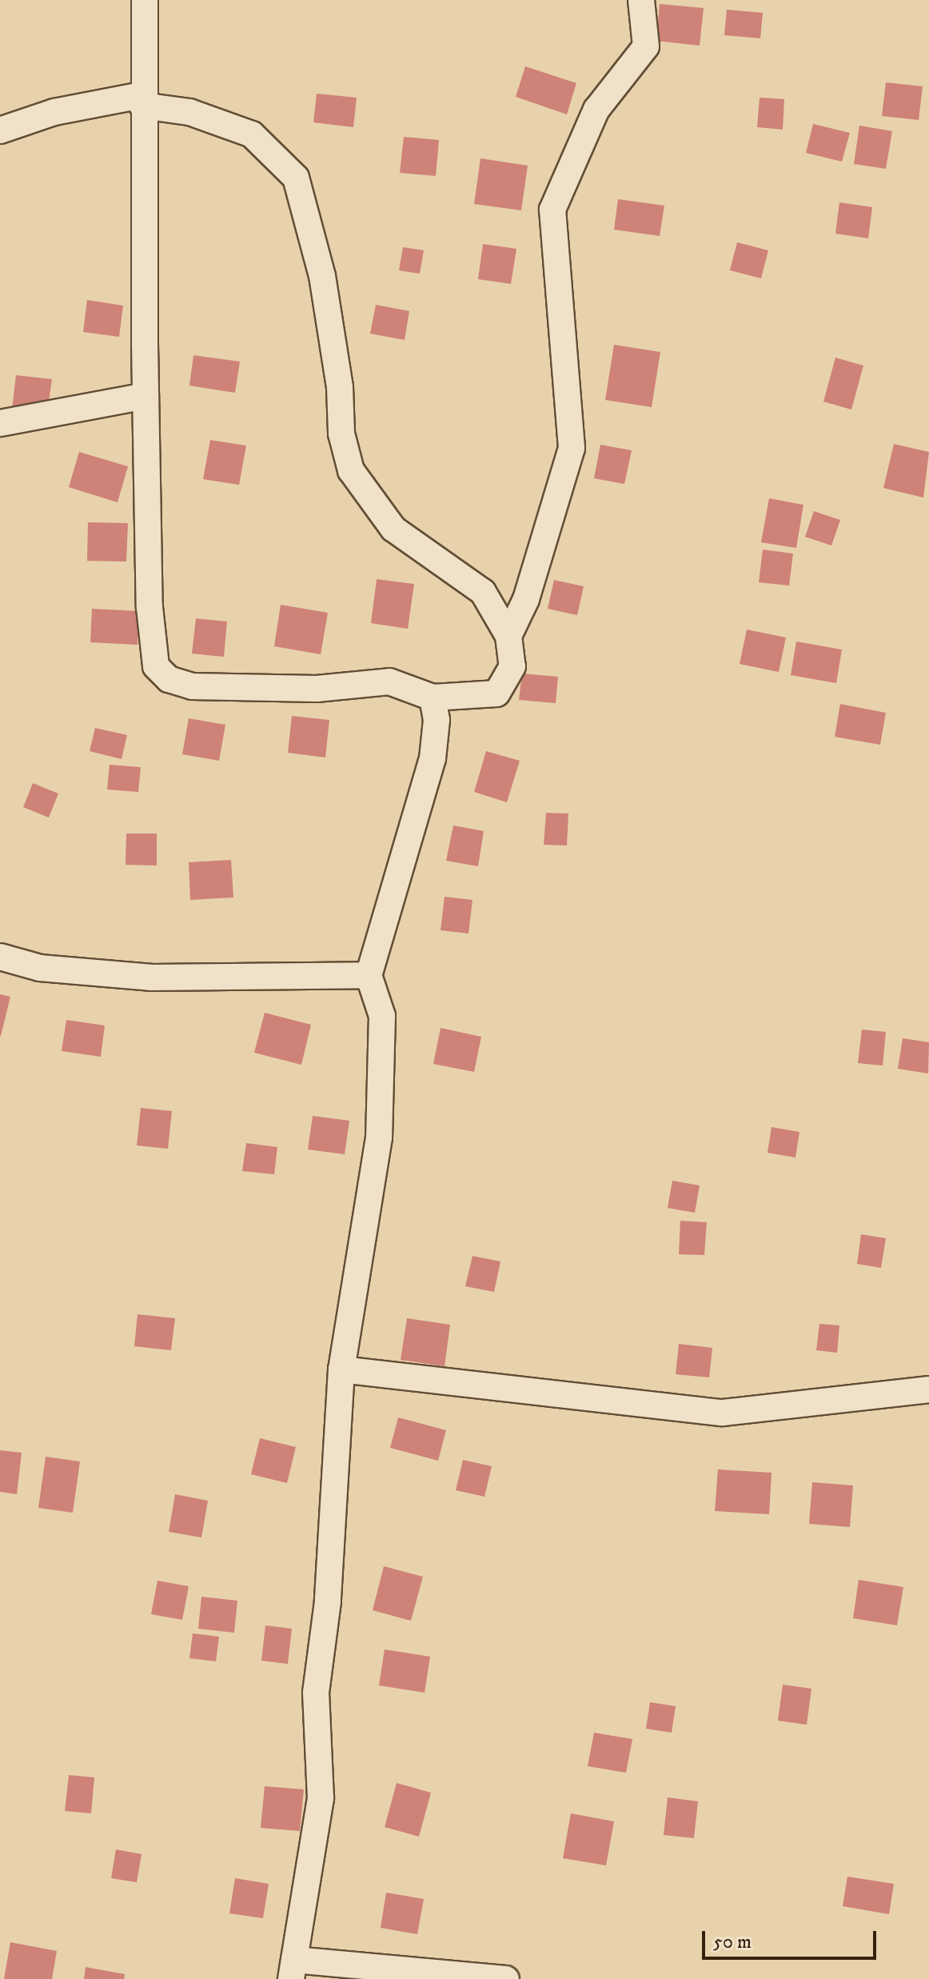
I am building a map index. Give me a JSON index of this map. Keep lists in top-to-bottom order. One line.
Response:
{"scale_bar":"50 m"}
